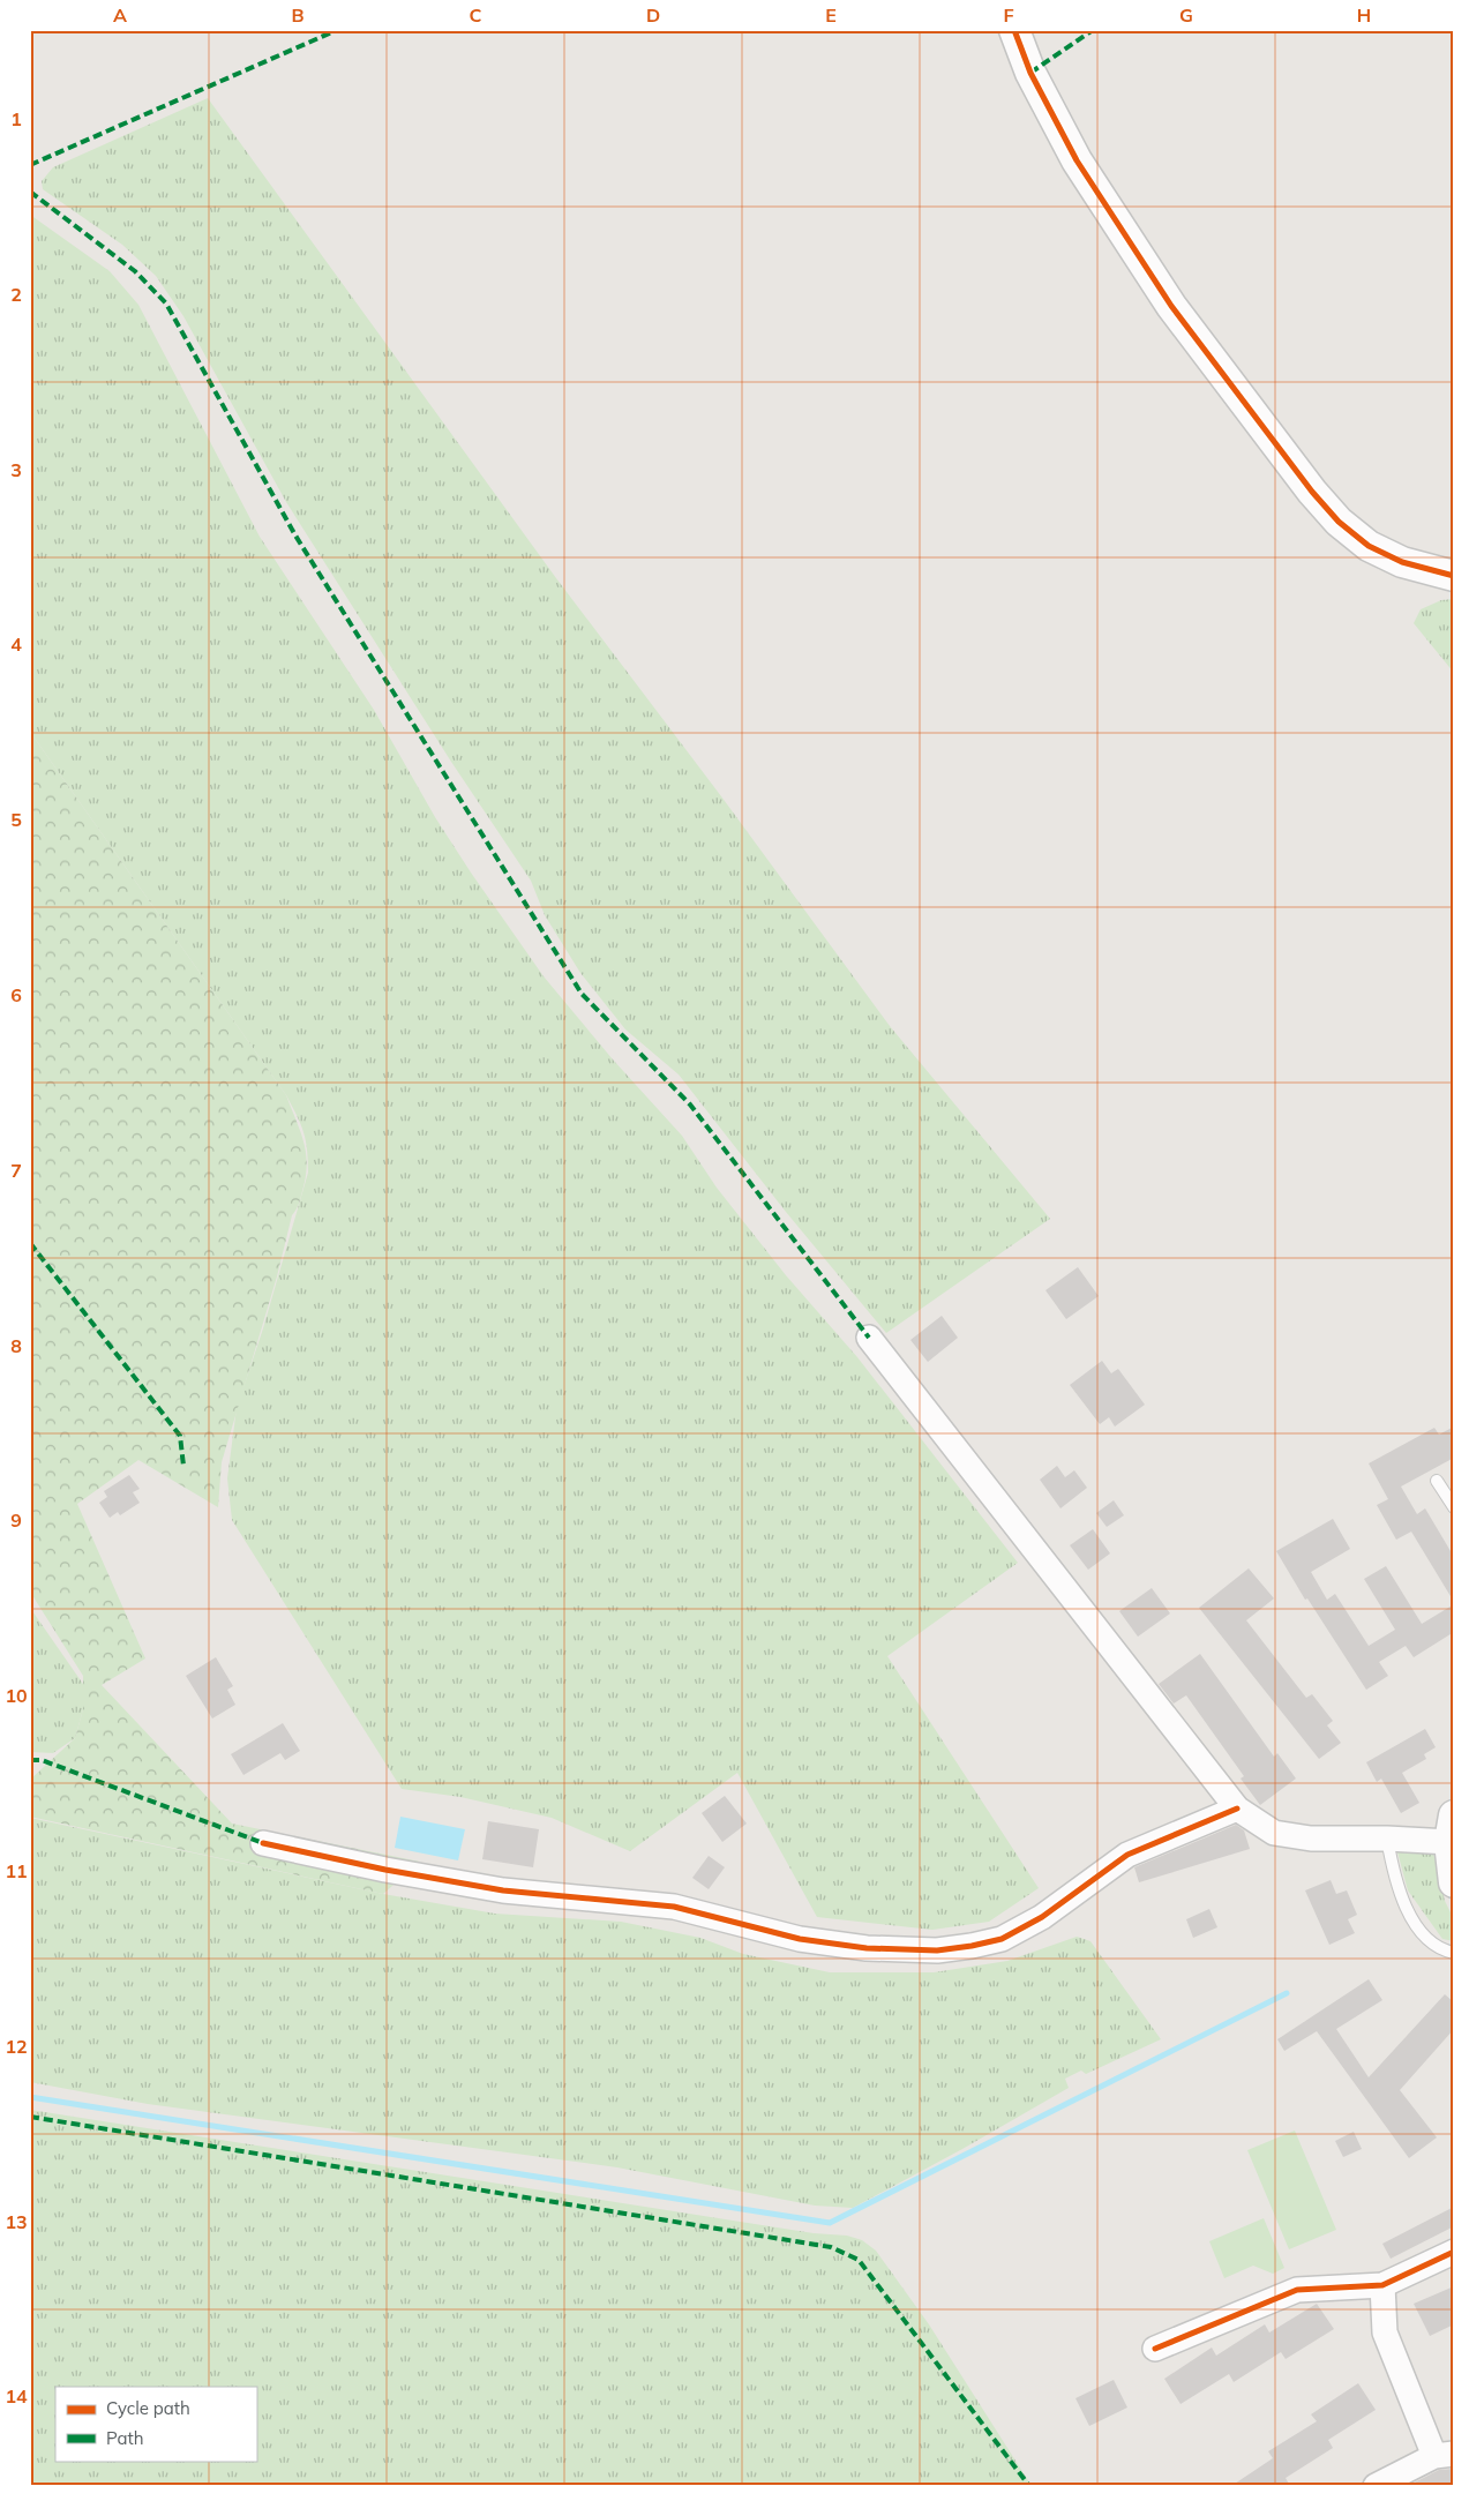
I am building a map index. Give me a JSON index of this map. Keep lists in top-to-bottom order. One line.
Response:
{"legend":["Cycle path","Path"],"grid":{"columns":["A","B","C","D","E","F","G","H"],"rows":["1","2","3","4","5","6","7","8","9","10","11","12","13","14"]}}
